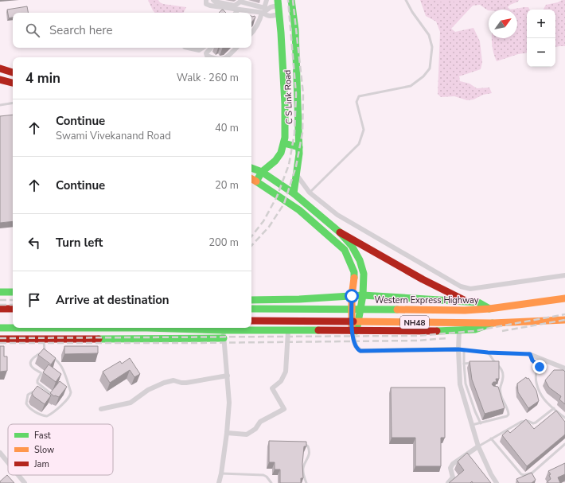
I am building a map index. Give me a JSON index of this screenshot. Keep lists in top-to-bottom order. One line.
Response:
{"streets":{"main road":["C S Link Road","Western Express Highway","NH48"]},"legend":["Fast","Slow","Jam"],"north":"top right","page":{"map_buttons":["+","−"],"search":"Search here","heading":["4 min","Walk · 260 m"],"list":[["Continue","Swami Vivekanand Road","40 m"],["Continue","20 m"],["Turn left","200 m"],"Arrive at destination"]}}
